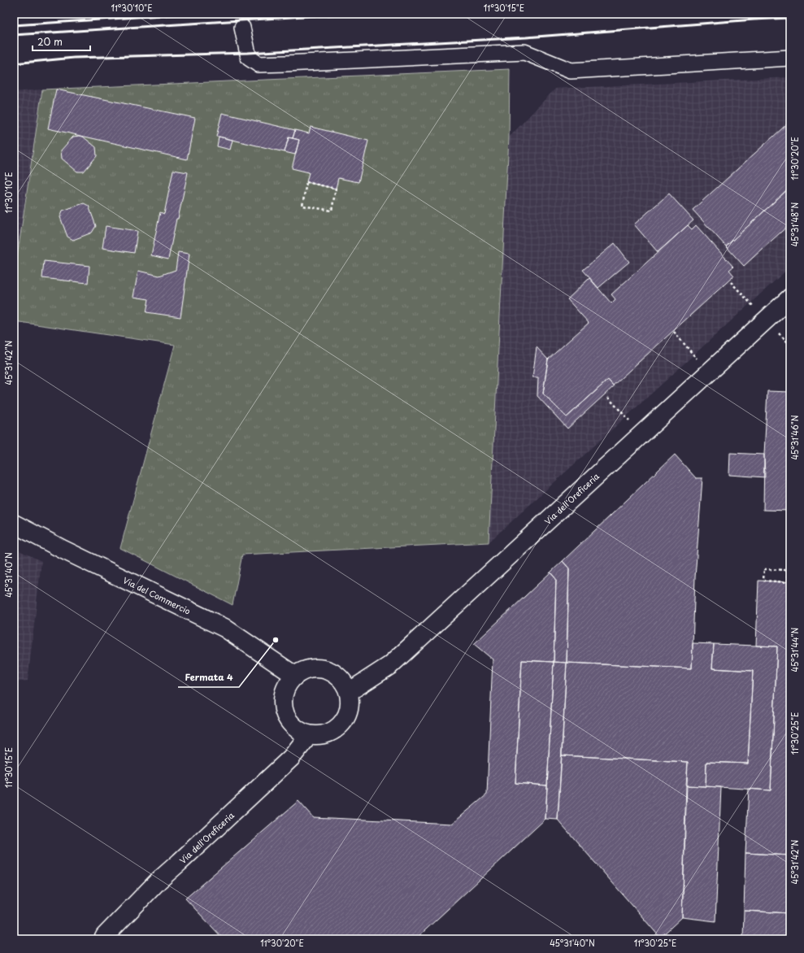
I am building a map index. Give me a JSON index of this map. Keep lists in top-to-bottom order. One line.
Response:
{"streets":{"street":["Via dell'Oreficeria","Via del Commercio"]},"crossings":[["Via dell'Oreficeria","Via del Commercio"]],"places":["Fermata 4"],"scale_bar":"20 m","coordinates":["11°30'10\"E","11°30'15\"E","11°30'20\"E","45°31'48\"N","45°31'42\"N","45°31'46\"N","45°31'40\"N","45°31'44\"N","11°30'25\"E"]}
